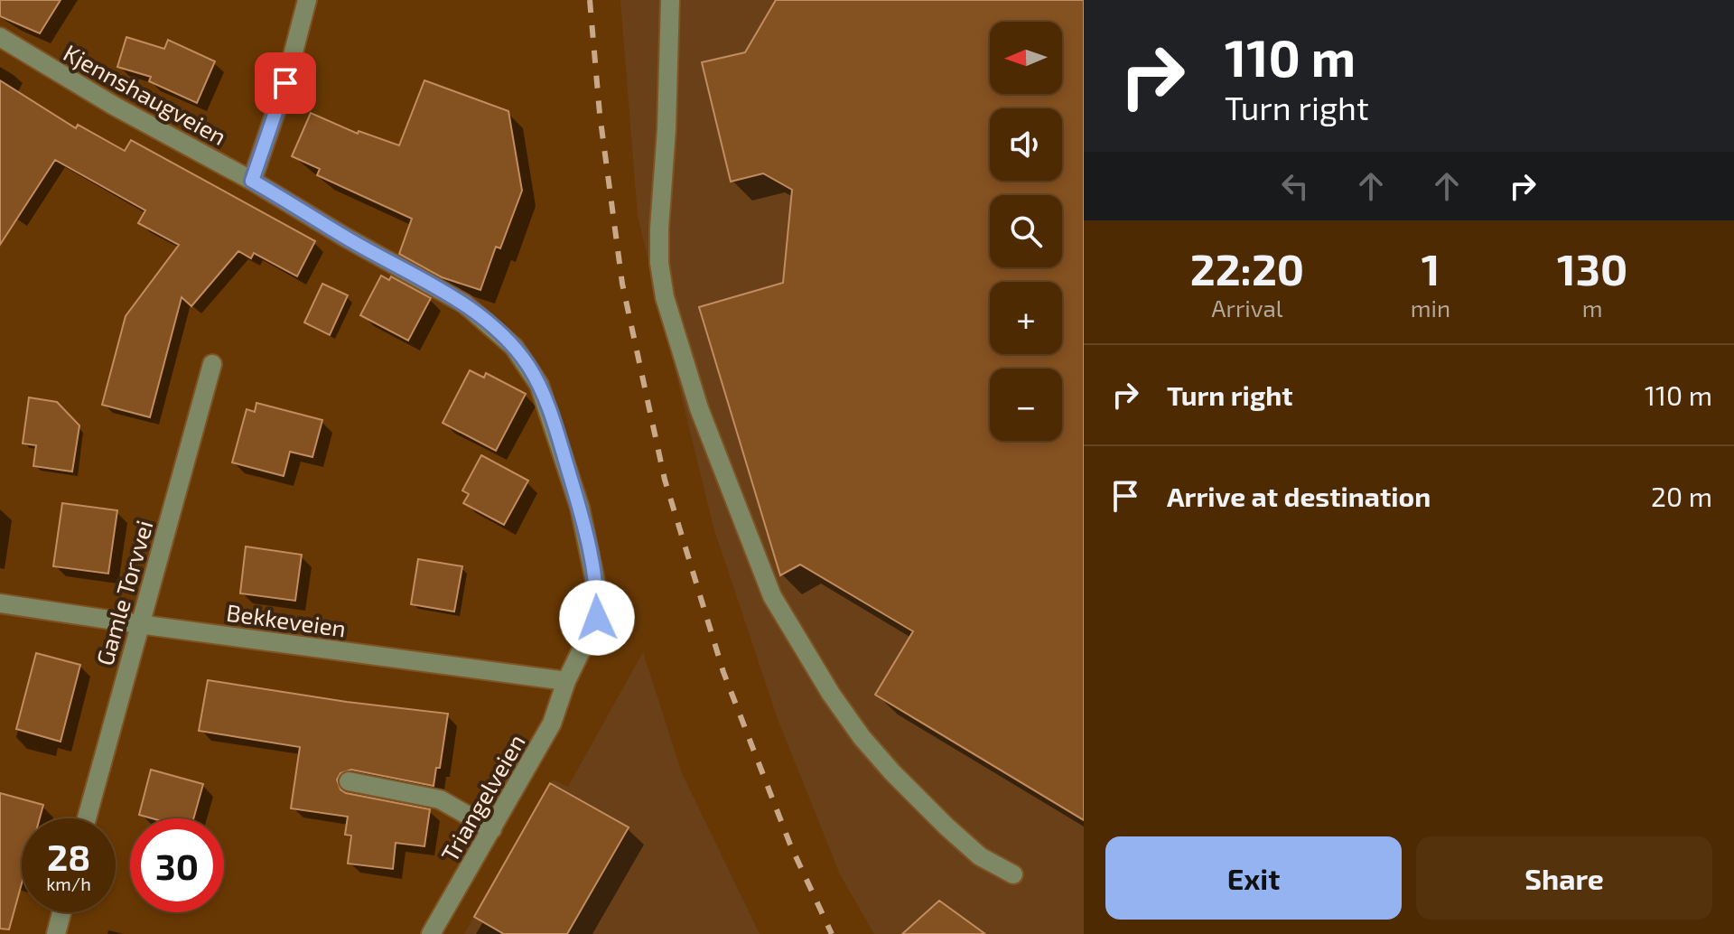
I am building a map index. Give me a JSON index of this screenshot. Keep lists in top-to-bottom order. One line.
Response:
{"streets":{"street":["Kjennshaugveien","Gamle Torvvei","Bekkeveien","Triangelveien"]},"crossings":[["Kjennshaugveien","Bekkeveien"],["Kjennshaugveien","Triangelveien"],["Gamle Torvvei","Bekkeveien"],["Bekkeveien","Triangelveien"]],"north":"left","page":{"turn":["110 m","Turn right"],"map_buttons":["+","−"],"eta":["22:20","Arrival","1","min","130","m"],"list":[{"name":"Turn right","value":"110 m"},{"name":"Arrive at destination","value":"20 m"}],"speed":"28 km/h","limit":"30","buttons":["Exit","Share"]}}
